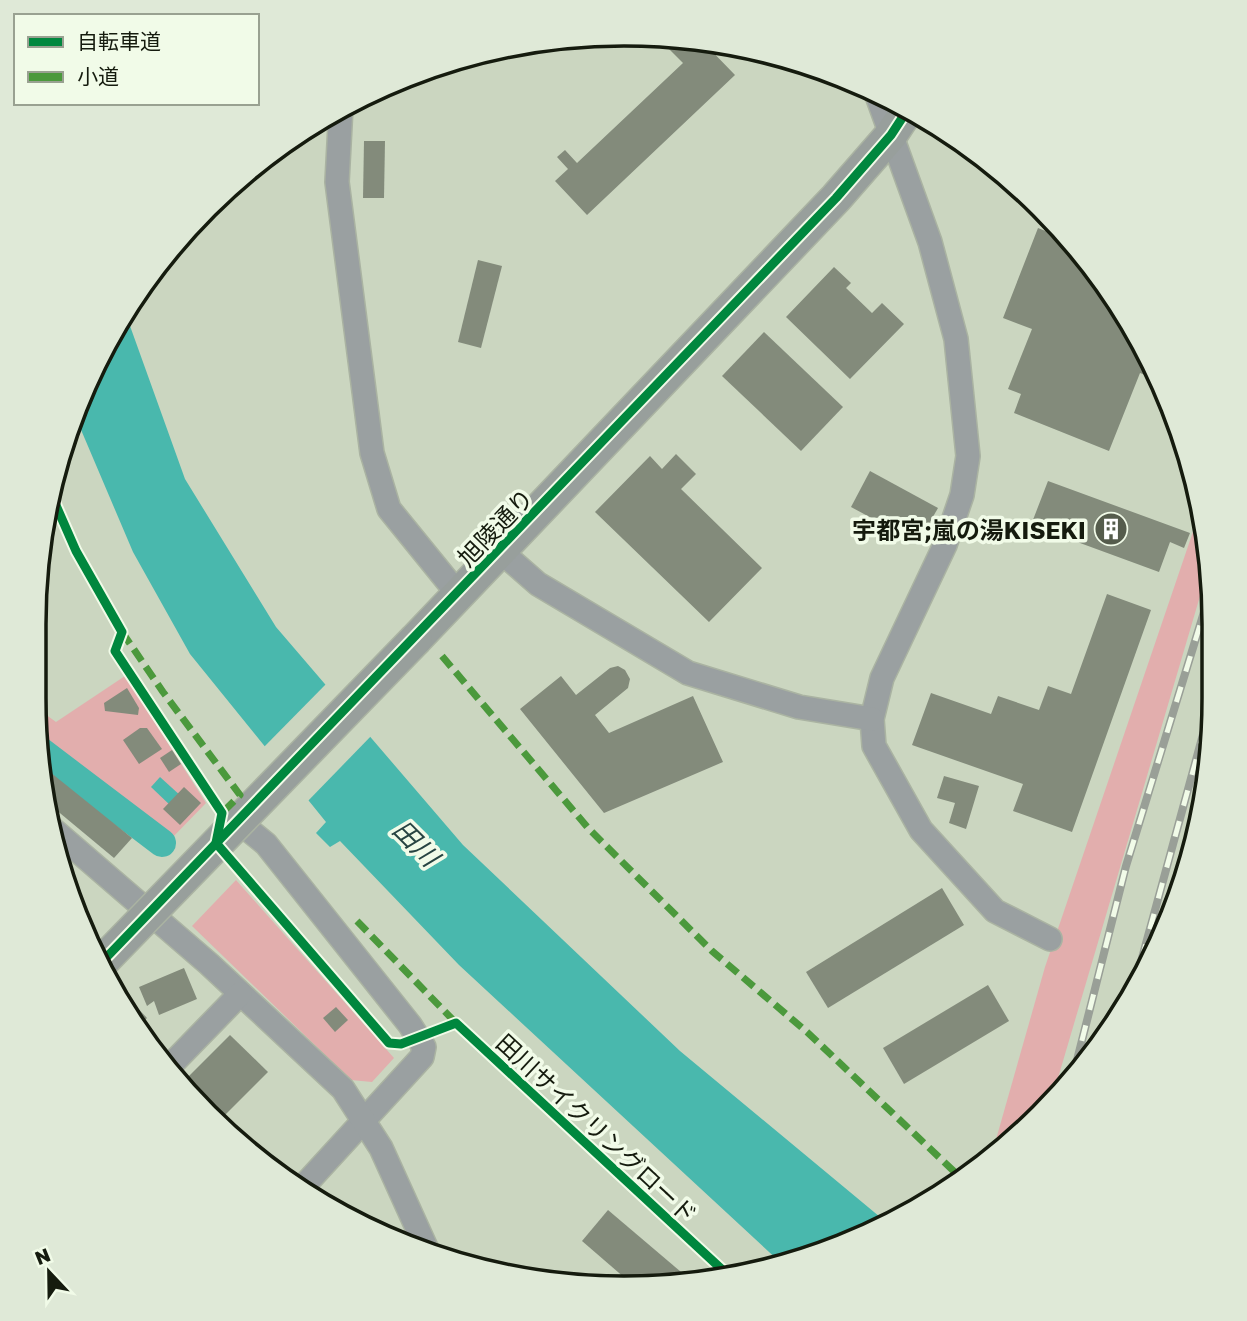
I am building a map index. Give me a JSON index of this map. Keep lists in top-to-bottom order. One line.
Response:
{"streets":{"street":["旭陵通り"],"cycle path":["田川サイクリングロード"]},"water":["田川"],"places":{"building":["宇都宮;嵐の湯KISEKI"]},"legend":["自転車道","小道"],"north":"top"}
